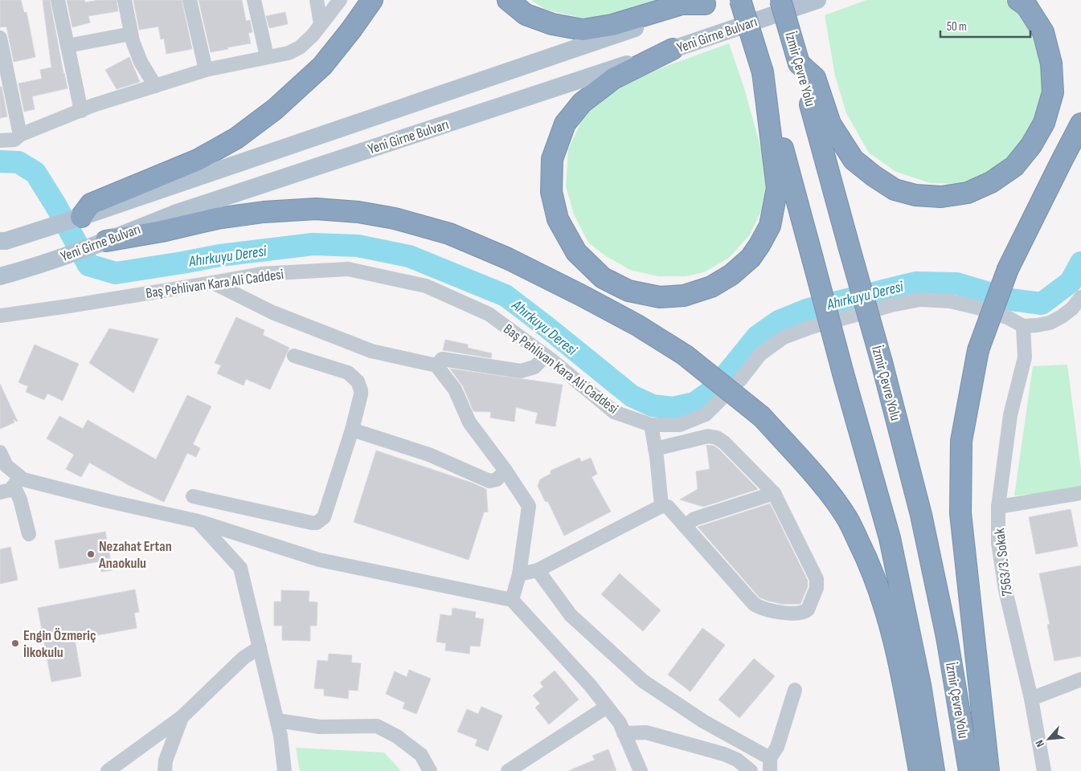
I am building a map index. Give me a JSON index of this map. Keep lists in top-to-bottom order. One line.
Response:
{"streets":{"highway":["İzmir Çevre Yolu"],"main road":["Yeni Girne Bulvarı"],"street":["Baş Pehlivan Kara Ali Caddesi","7563/3. Sokak"]},"crossings":[["Baş Pehlivan Kara Ali Caddesi","7563/3. Sokak"]],"water":["Ahırkuyu Deresi"],"places":["Nezahat Ertan Anaokulu","Engin Özmeriç İlkokulu"],"scale_bar":"50 m","north":"bottom left"}
